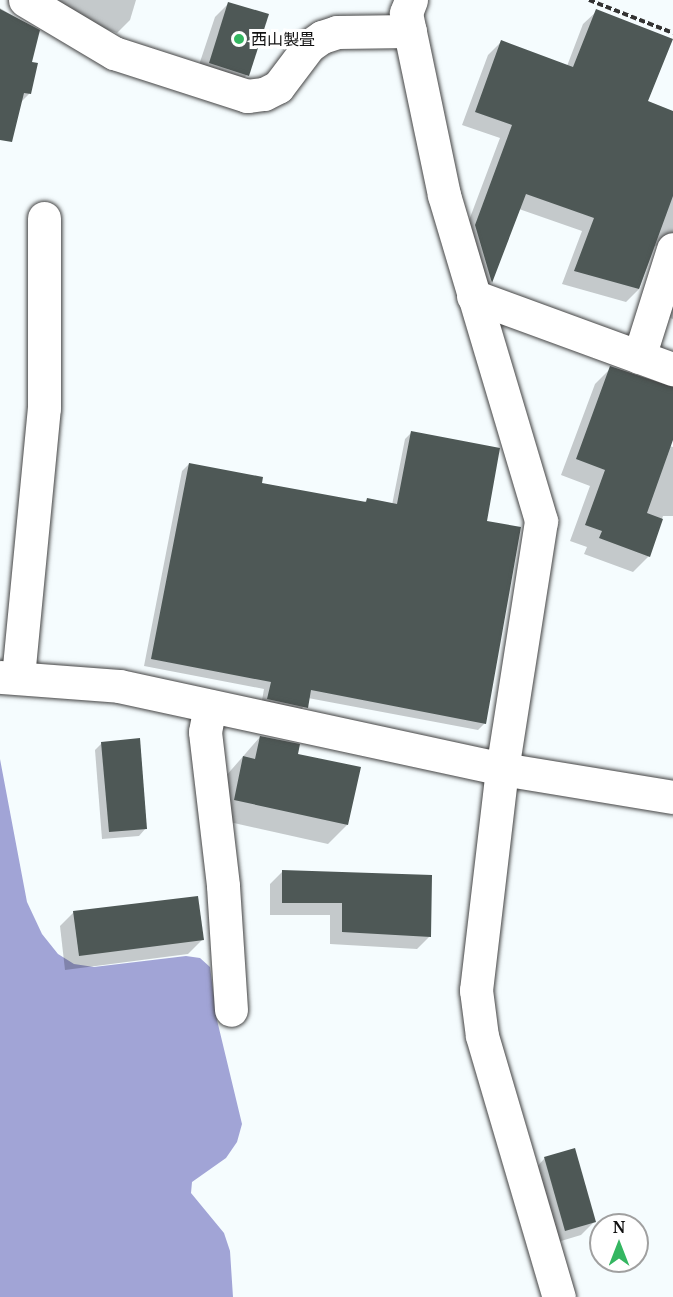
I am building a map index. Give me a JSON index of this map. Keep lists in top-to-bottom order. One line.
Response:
{"places":["西山製畳"],"north":"top"}
